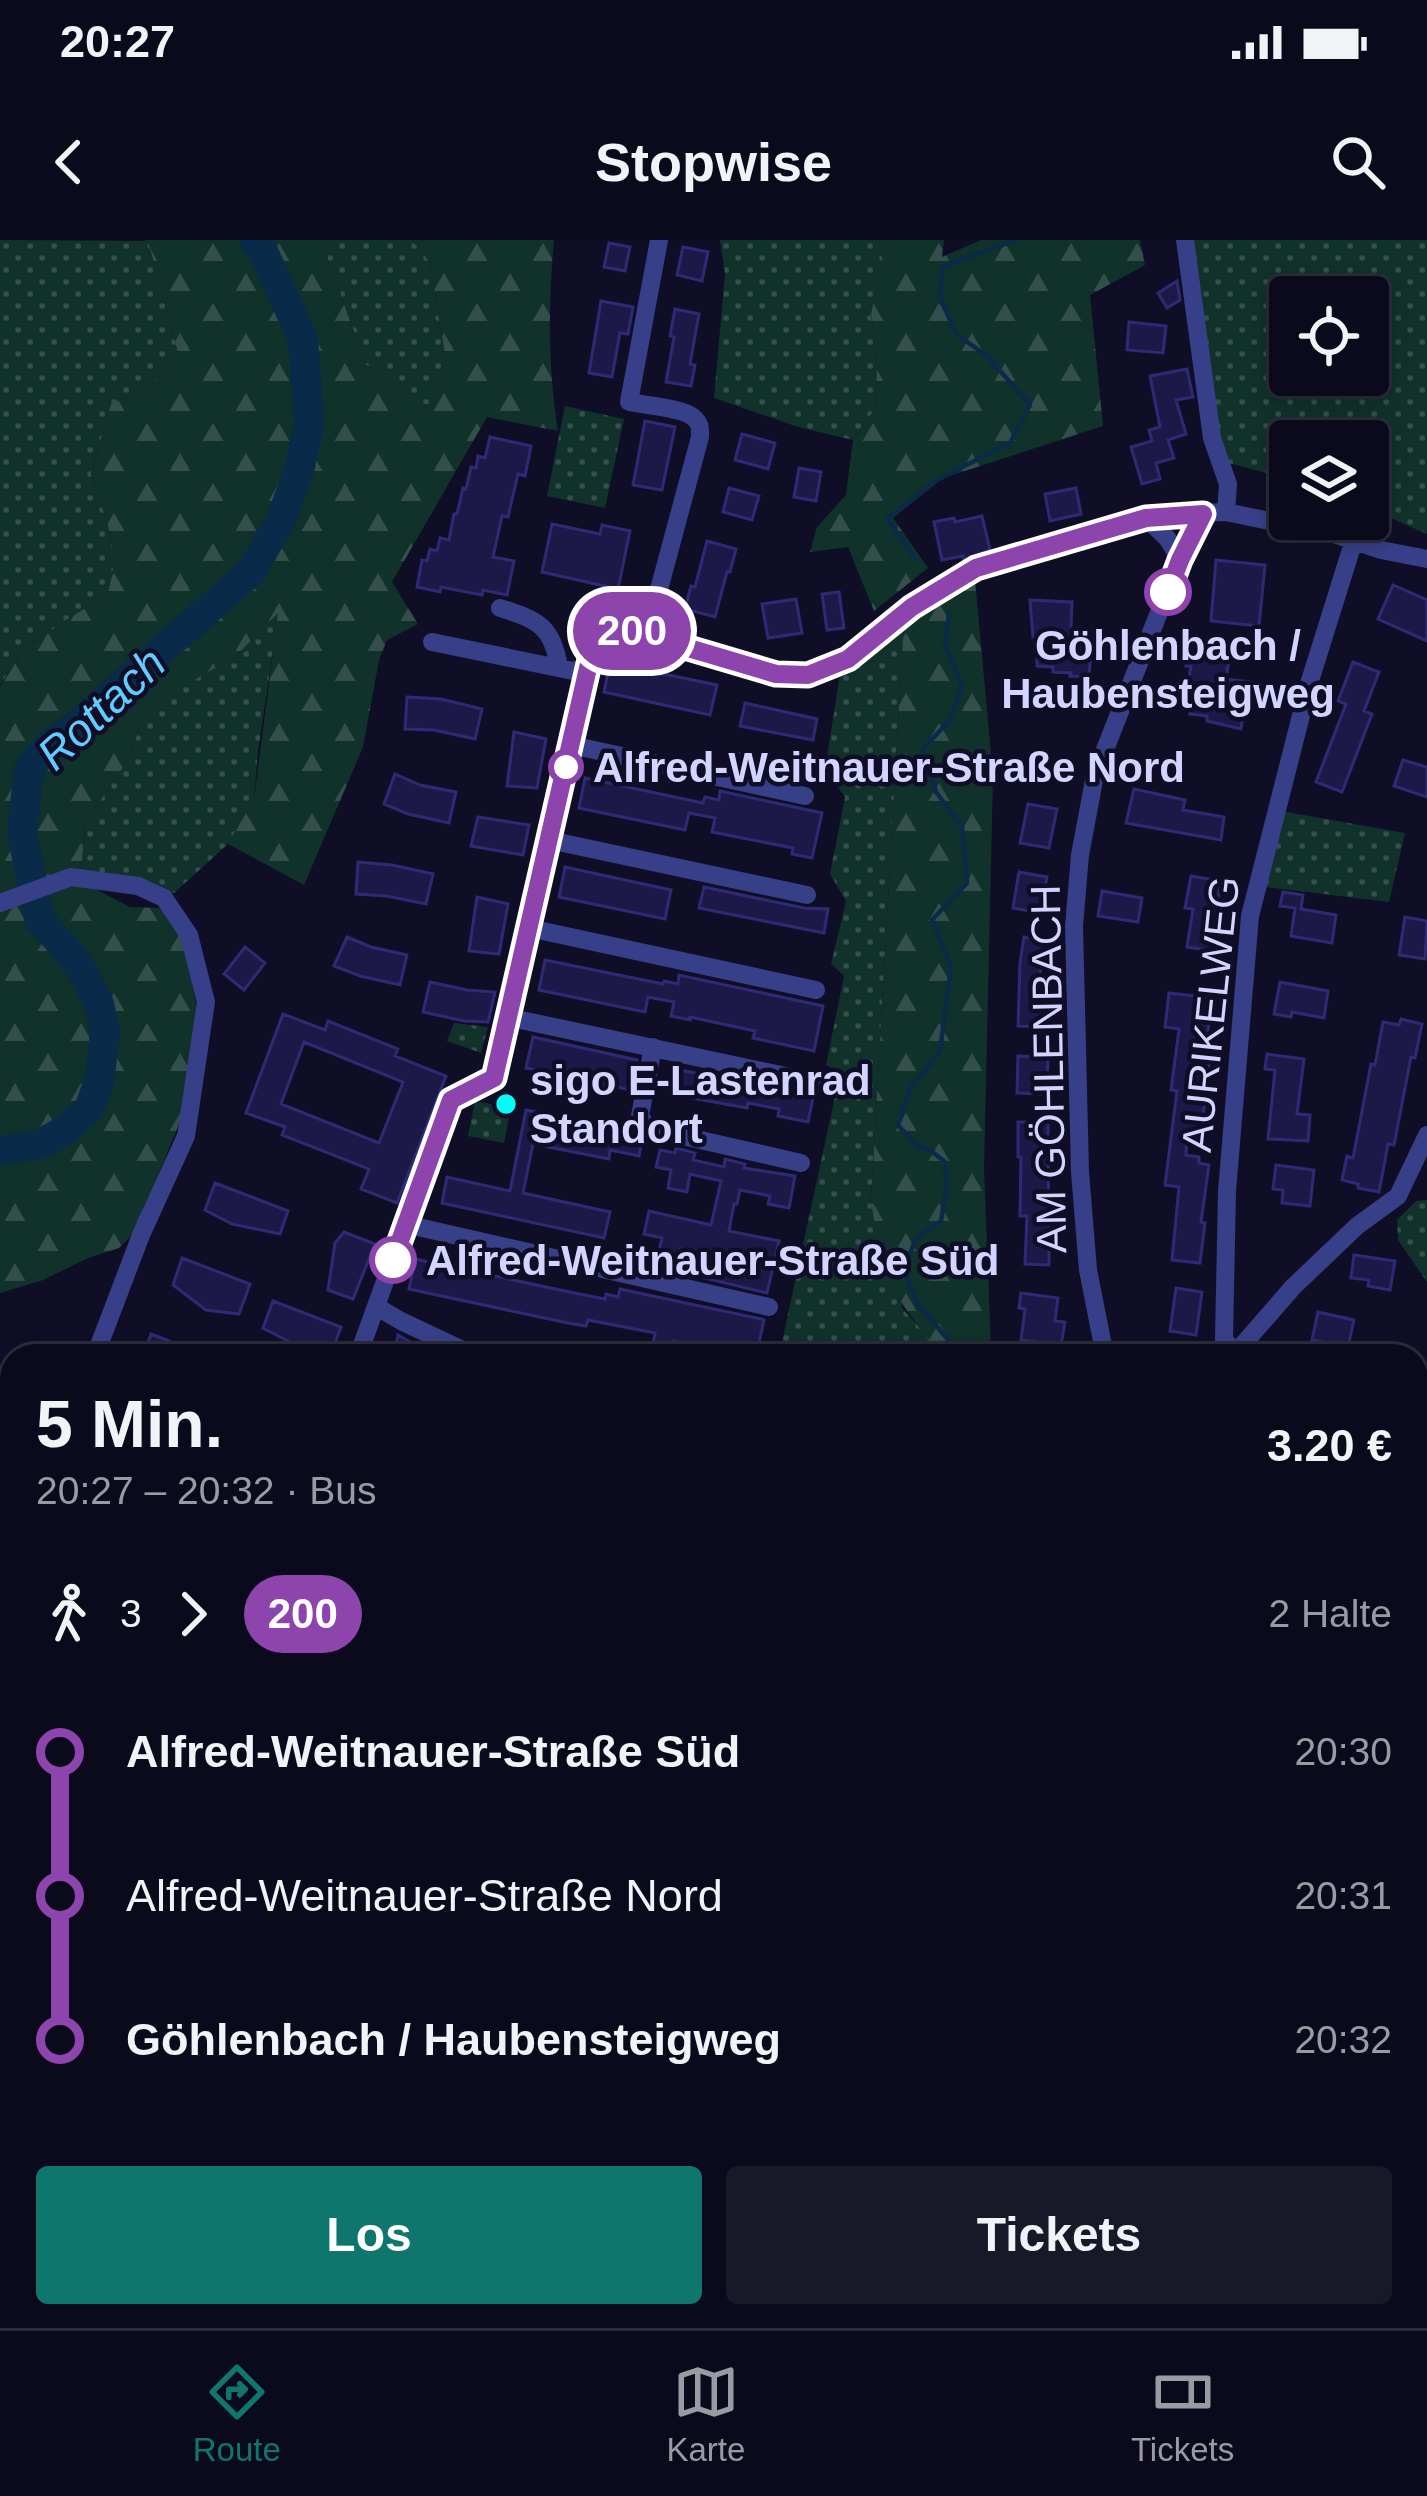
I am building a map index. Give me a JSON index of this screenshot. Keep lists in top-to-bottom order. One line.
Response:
{"streets":{"street":["AURIKELWEG","AM GÖHLENBACH"]},"water":["Rottach"],"places":["Göhlenbach / Haubensteigweg","Alfred-Weitnauer-Straße Nord","sigo E-Lastenrad Standort","Alfred-Weitnauer-Straße Süd"],"lines":["bus line 200"],"page":{"status":"20:27","header":"Stopwise","on_map":"200","heading":["5 Min.","20:27 – 20:32 · Bus","3.20 €"],"legs":["3","200","2 Halte"],"list":[{"name":"Alfred-Weitnauer-Straße Süd","value":"20:30"},{"name":"Alfred-Weitnauer-Straße Nord","value":"20:31"},{"name":"Göhlenbach / Haubensteigweg","value":"20:32"}],"buttons":["Los","Tickets"],"tabs":["Route","Karte","Tickets"]}}
